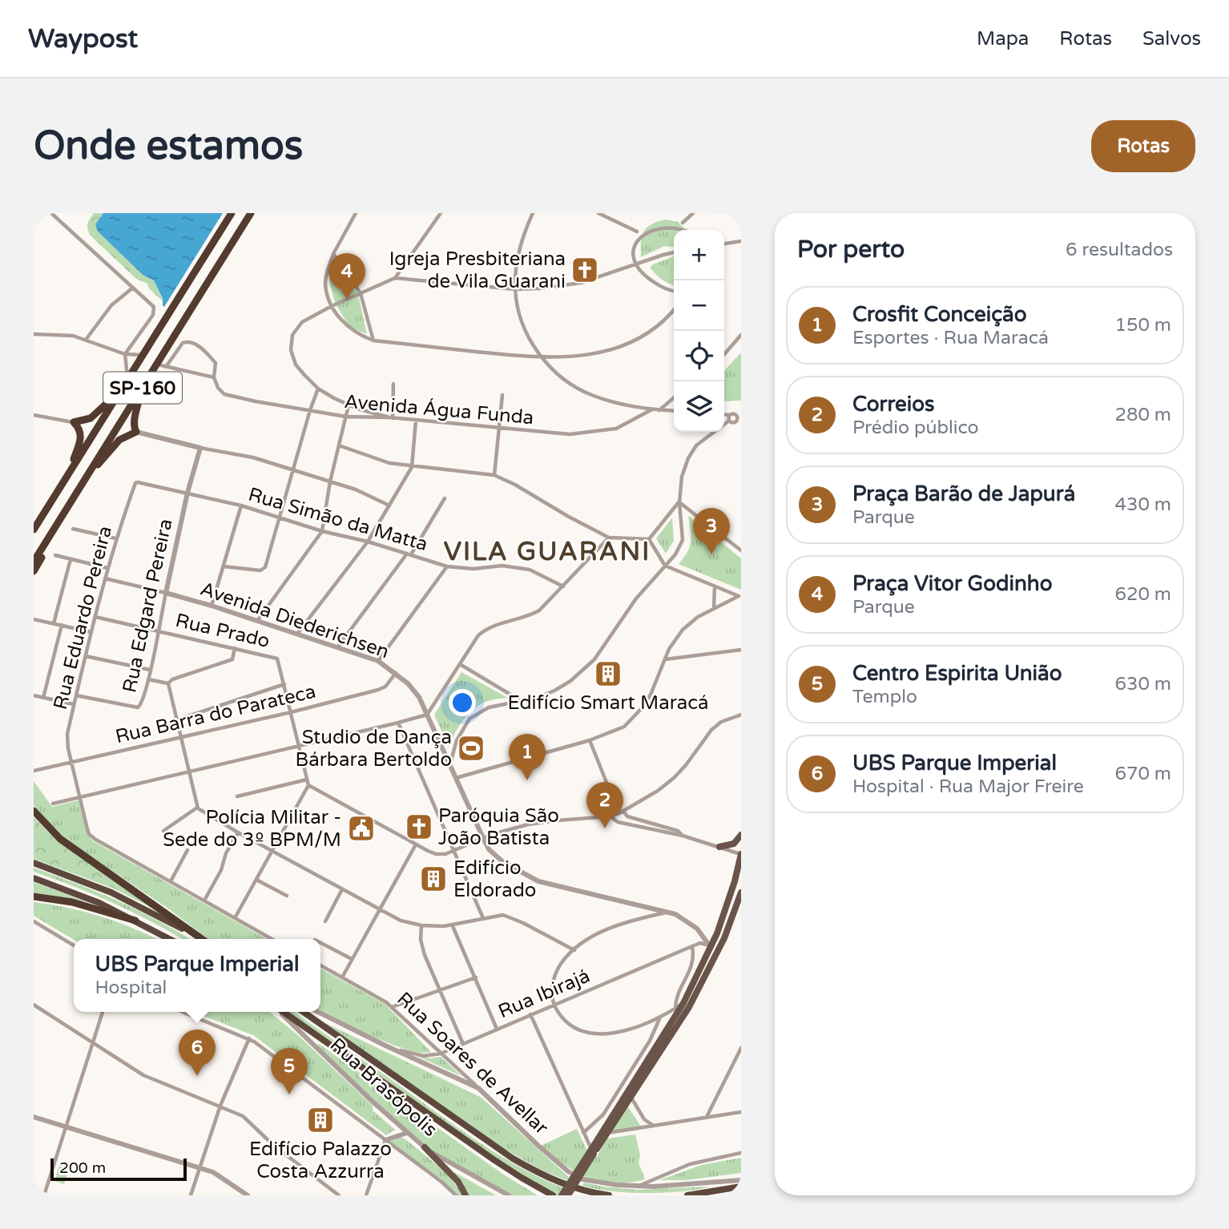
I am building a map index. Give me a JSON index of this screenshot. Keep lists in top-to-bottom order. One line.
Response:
{"streets":{"highway":["SP-160"],"street":["Avenida Água Funda","Rua Simão da Matta","Rua Edgard Pereira","Rua Eduardo Pereira","Avenida Diederichsen","Rua Prado","Rua Barra do Parateca","Rua Ibirajá","Rua Soares de Avellar","Rua Brasópolis"]},"crossings":[["Rua Simão da Matta","Rua Edgard Pereira"],["Rua Simão da Matta","Rua Eduardo Pereira"],["Rua Edgard Pereira","Rua Eduardo Pereira"],["Rua Edgard Pereira","Avenida Diederichsen"],["Rua Edgard Pereira","Rua Prado"],["Rua Eduardo Pereira","Avenida Diederichsen"],["Rua Eduardo Pereira","Rua Prado"],["Rua Eduardo Pereira","Rua Barra do Parateca"],["Avenida Diederichsen","Rua Barra do Parateca"],["Avenida Diederichsen","Rua Ibirajá"],["Rua Ibirajá","Rua Soares de Avellar"]],"districts":["VILA GUARANI"],"places":{"church":["Igreja Presbiteriana de Vila Guarani","Paróquia São João Batista"],"building":["Edifício Smart Maracá","Edifício Eldorado","Edifício Palazzo Costa Azzurra"],"sports":["Studio de Dança Bárbara Bertoldo"],"public building":["Polícia Militar - Sede do 3º BPM/M"]},"scale_bar":"200 m","page":{"header":"Waypost","nav":["Mapa","Rotas","Salvos"],"buttons":"Rotas","title":"Onde estamos","heading":["Por perto","6 resultados"],"map_buttons":["+","−"],"pins":["4","3","1","2","6","5"],"list":[{"mark":"1","name":"Crosfit Conceição","note":"Esportes · Rua Maracá","value":"150 m"},{"mark":"2","name":"Correios","note":"Prédio público","value":"280 m"},{"mark":"3","name":"Praça Barão de Japurá","note":"Parque","value":"430 m"},{"mark":"4","name":"Praça Vitor Godinho","note":"Parque","value":"620 m"},{"mark":"5","name":"Centro Espirita União","note":"Templo","value":"630 m"},{"mark":"6","name":"UBS Parque Imperial","note":"Hospital · Rua Major Freire","value":"670 m"}],"popup":["UBS Parque Imperial","Hospital"],"scale":"200 m"}}
